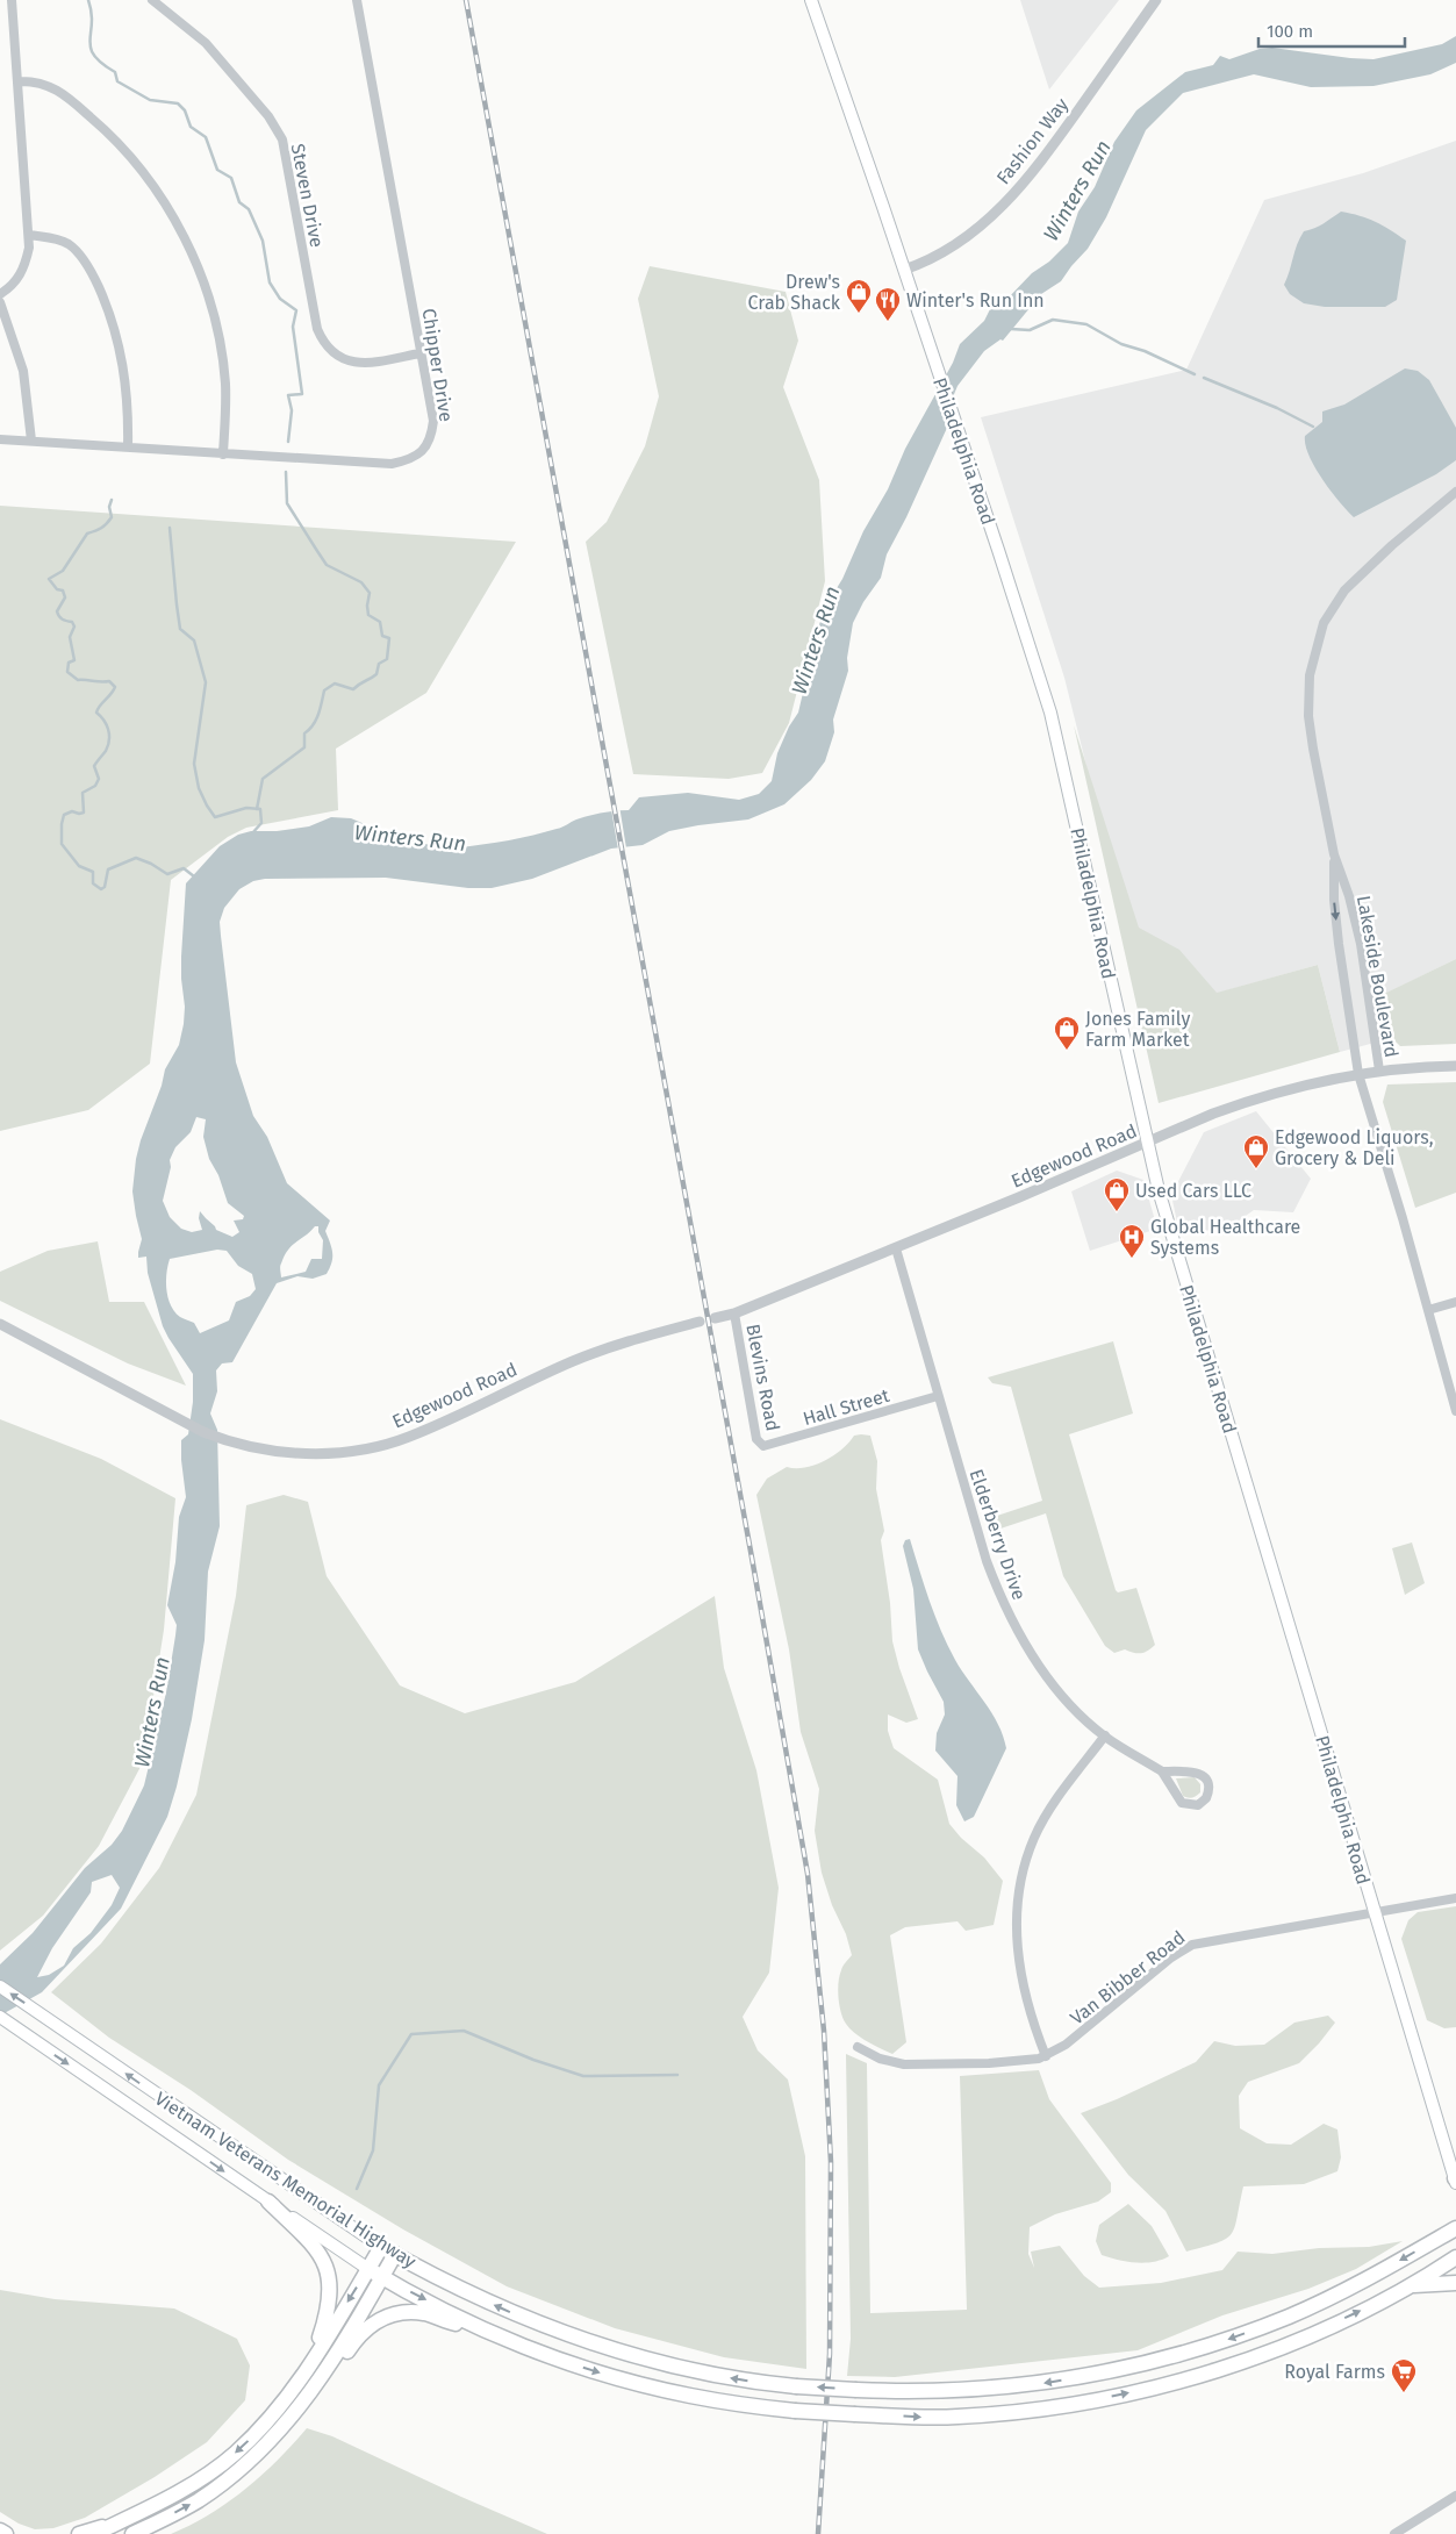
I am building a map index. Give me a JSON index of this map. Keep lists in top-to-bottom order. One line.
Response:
{"streets":{"highway":["Vietnam Veterans Memorial Highway"],"main road":["Philadelphia Road"],"street":["Fashion Way","Steven Drive","Chipper Drive","Lakeside Boulevard","Edgewood Road","Blevins Road","Hall Street","Elderberry Drive","Van Bibber Road"]},"crossings":[["Fashion Way","Philadelphia Road"],["Steven Drive","Chipper Drive"],["Philadelphia Road","Edgewood Road"],["Philadelphia Road","Van Bibber Road"],["Lakeside Boulevard","Edgewood Road"],["Edgewood Road","Blevins Road"],["Edgewood Road","Elderberry Drive"],["Blevins Road","Hall Street"],["Hall Street","Elderberry Drive"]],"water":["Winters Run"],"places":{"shop":["Drew's Crab Shack","Jones Family Farm Market","Edgewood Liquors, Grocery & Deli","Used Cars LLC"],"restaurant":["Winter's Run Inn"],"hospital":["Global Healthcare Systems"],"supermarket":["Royal Farms"]},"scale_bar":"100 m"}
